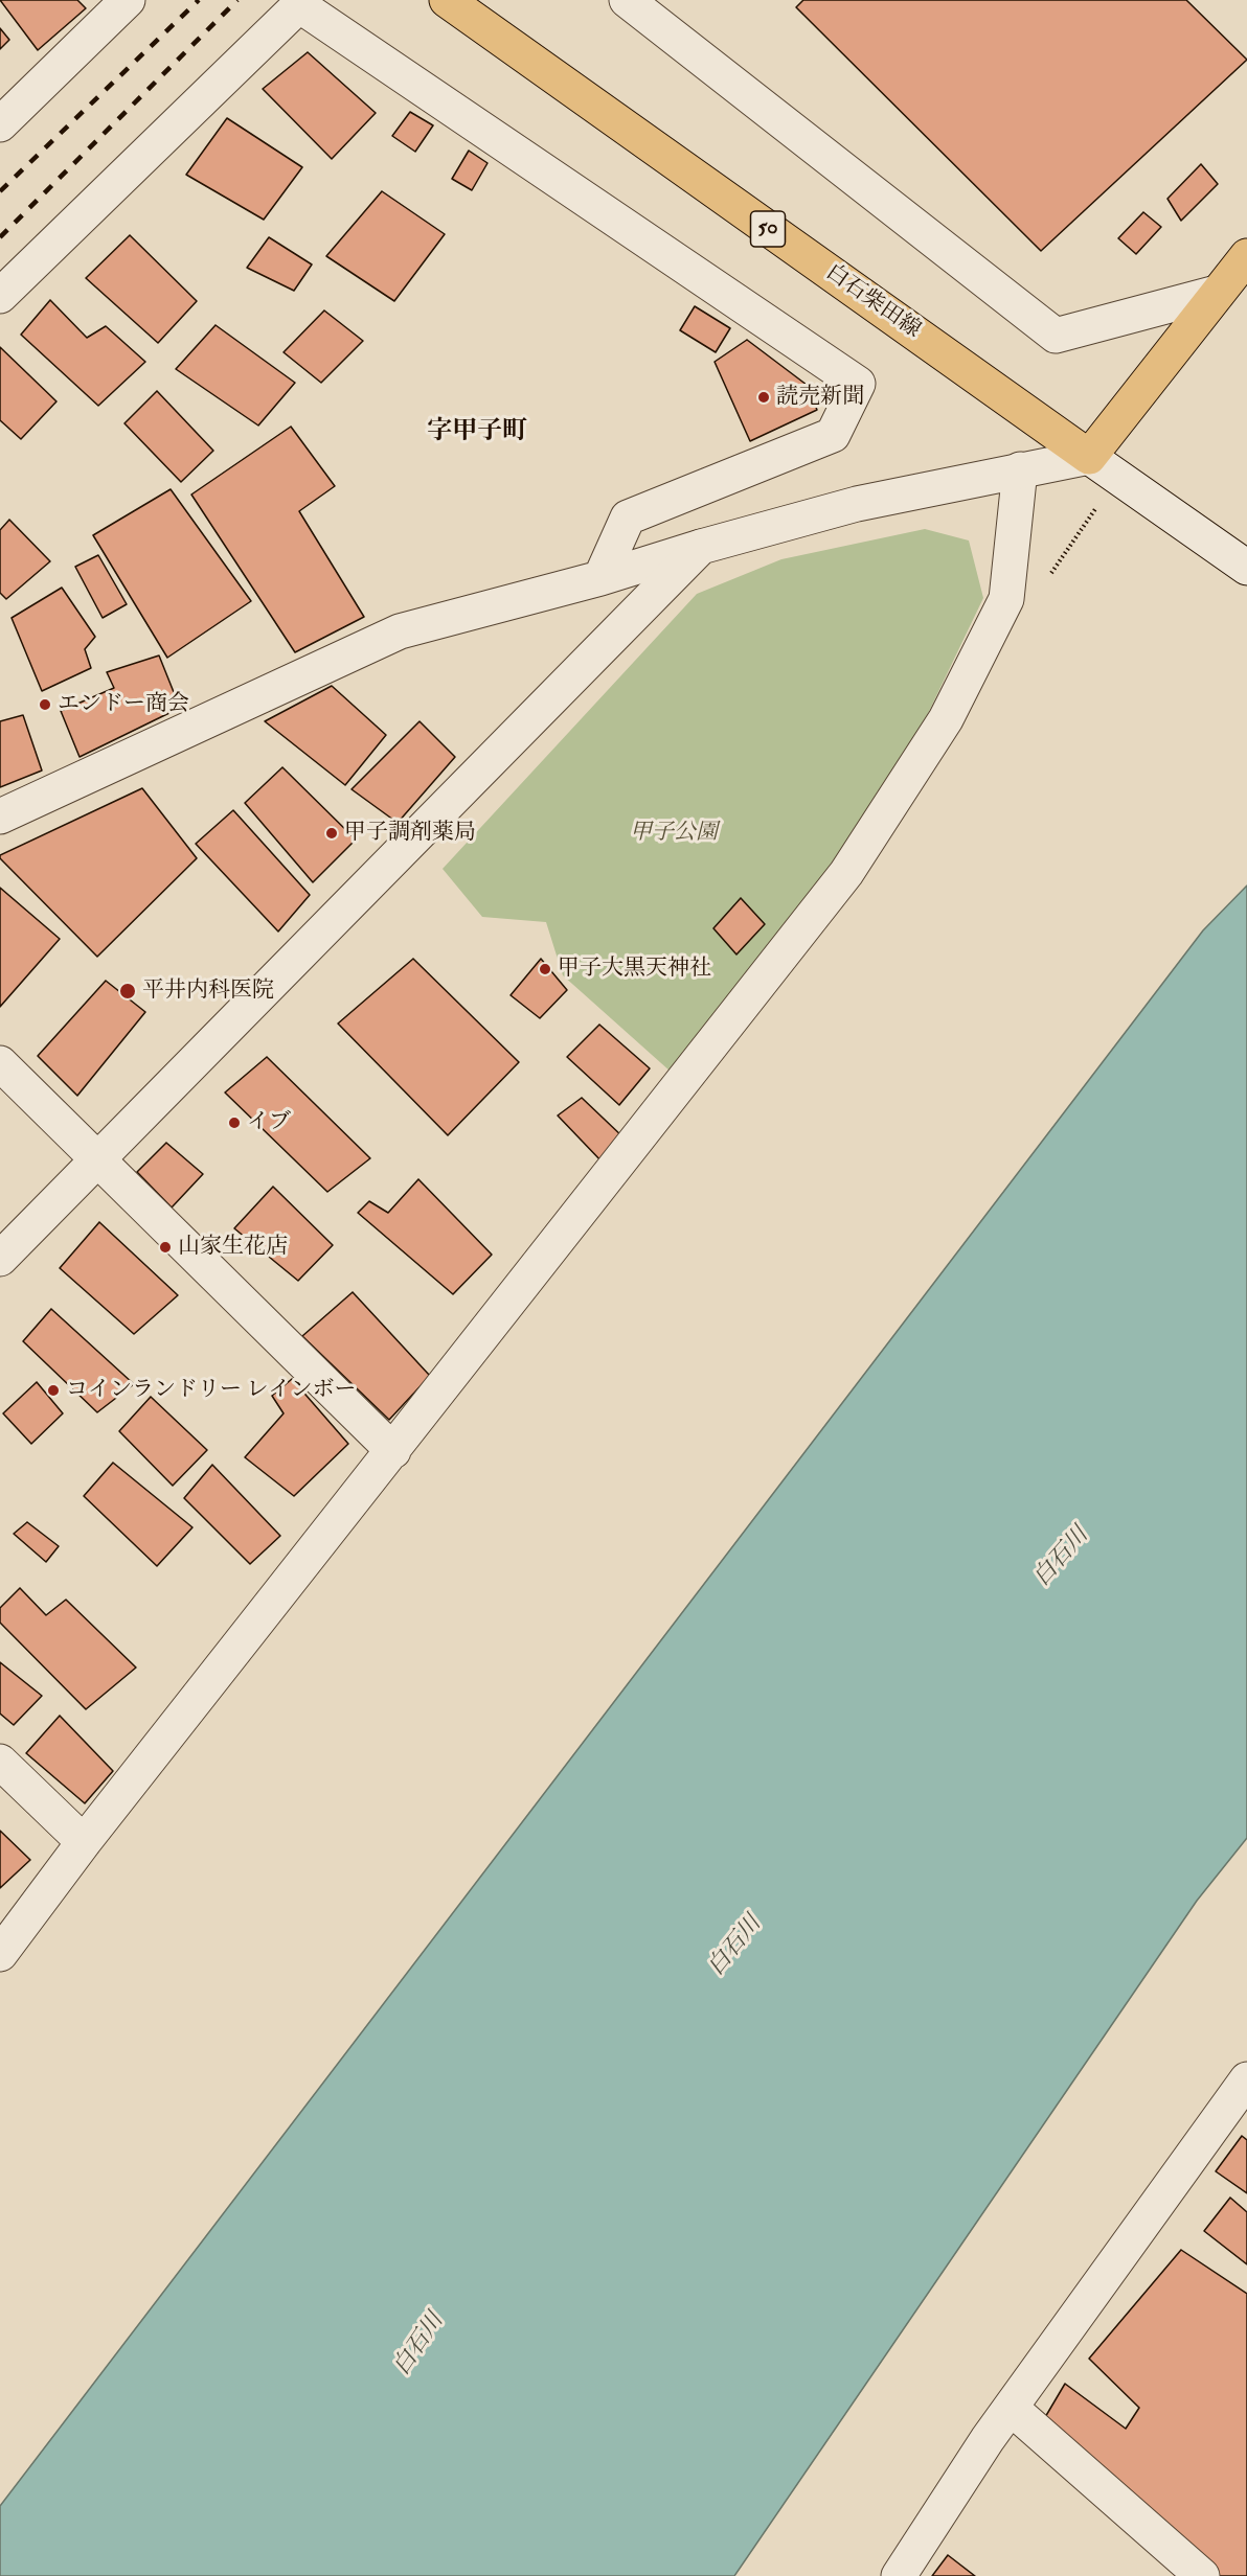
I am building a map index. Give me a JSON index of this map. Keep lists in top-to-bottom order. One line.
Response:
{"streets":{"main road":["50","白石柴田線"]},"districts":["字甲子町"],"water":["白石川"],"parks":["甲子公園"],"places":["読売新聞","エンドー商会","甲子調剤薬局","甲子大黒天神社","平井内科医院","イブ","山家生花店","コインランドリー レインボー"]}
